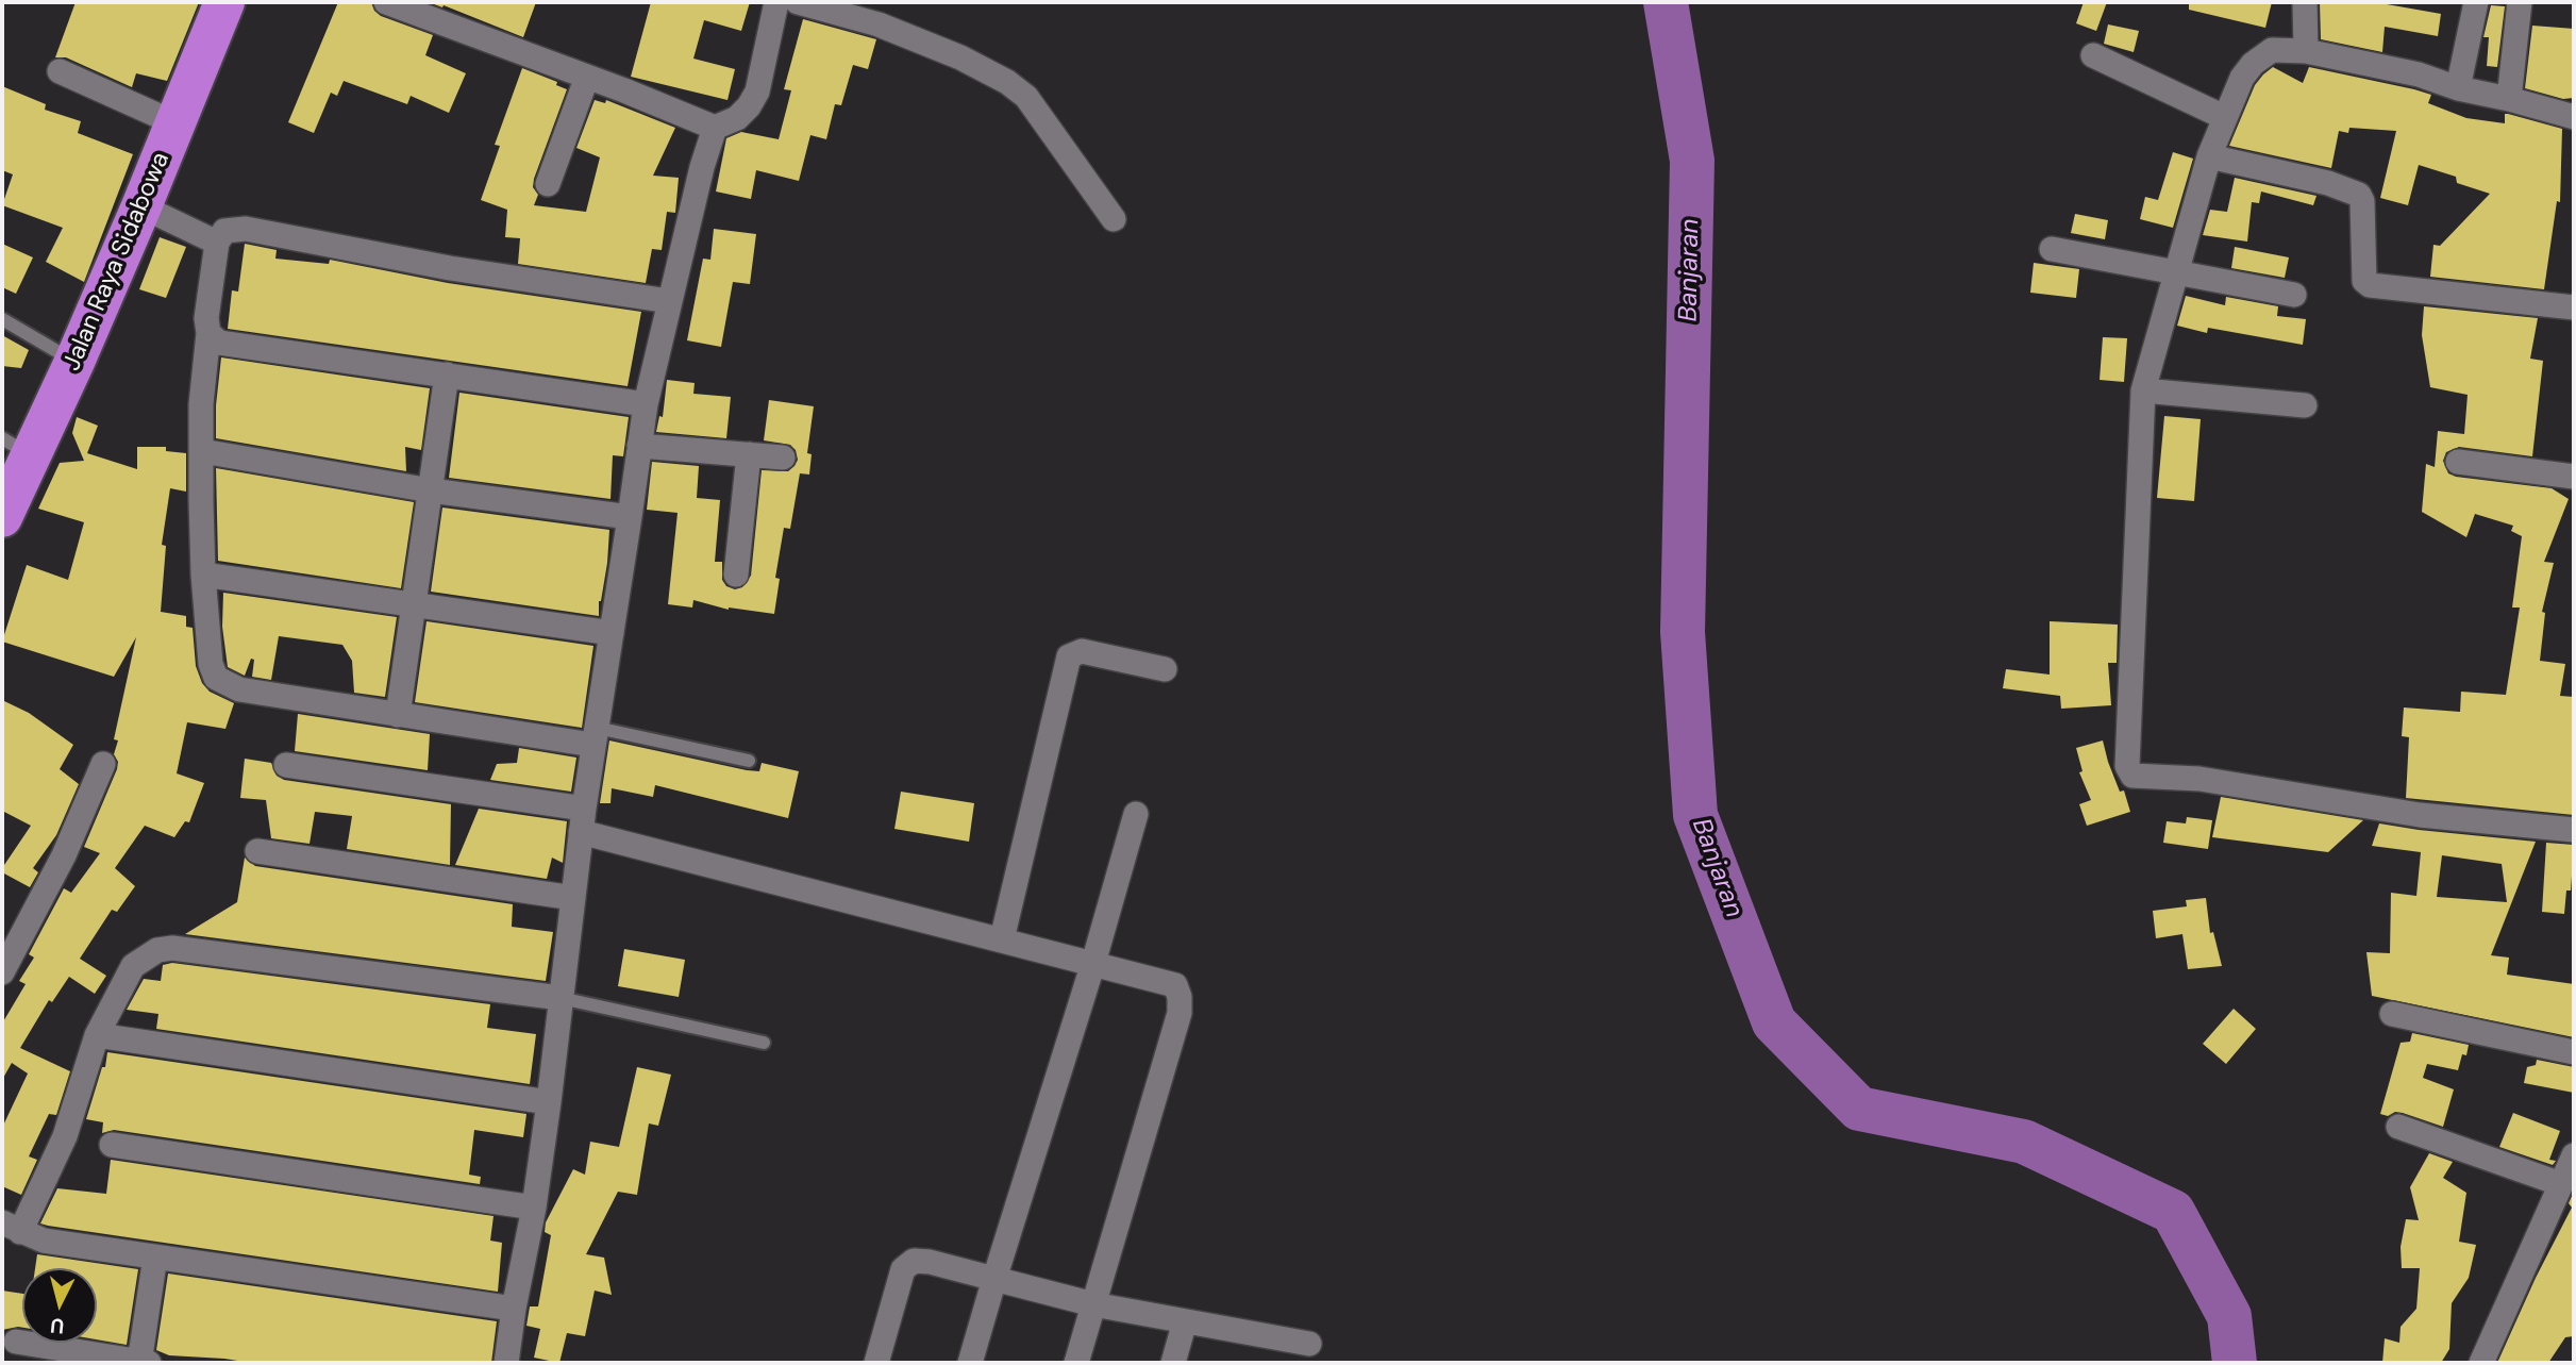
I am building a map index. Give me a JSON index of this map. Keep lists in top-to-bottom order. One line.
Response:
{"streets":{"highway":["Jalan Raya Sidabowa"]},"water":["Banjaran"],"north":"bottom"}
